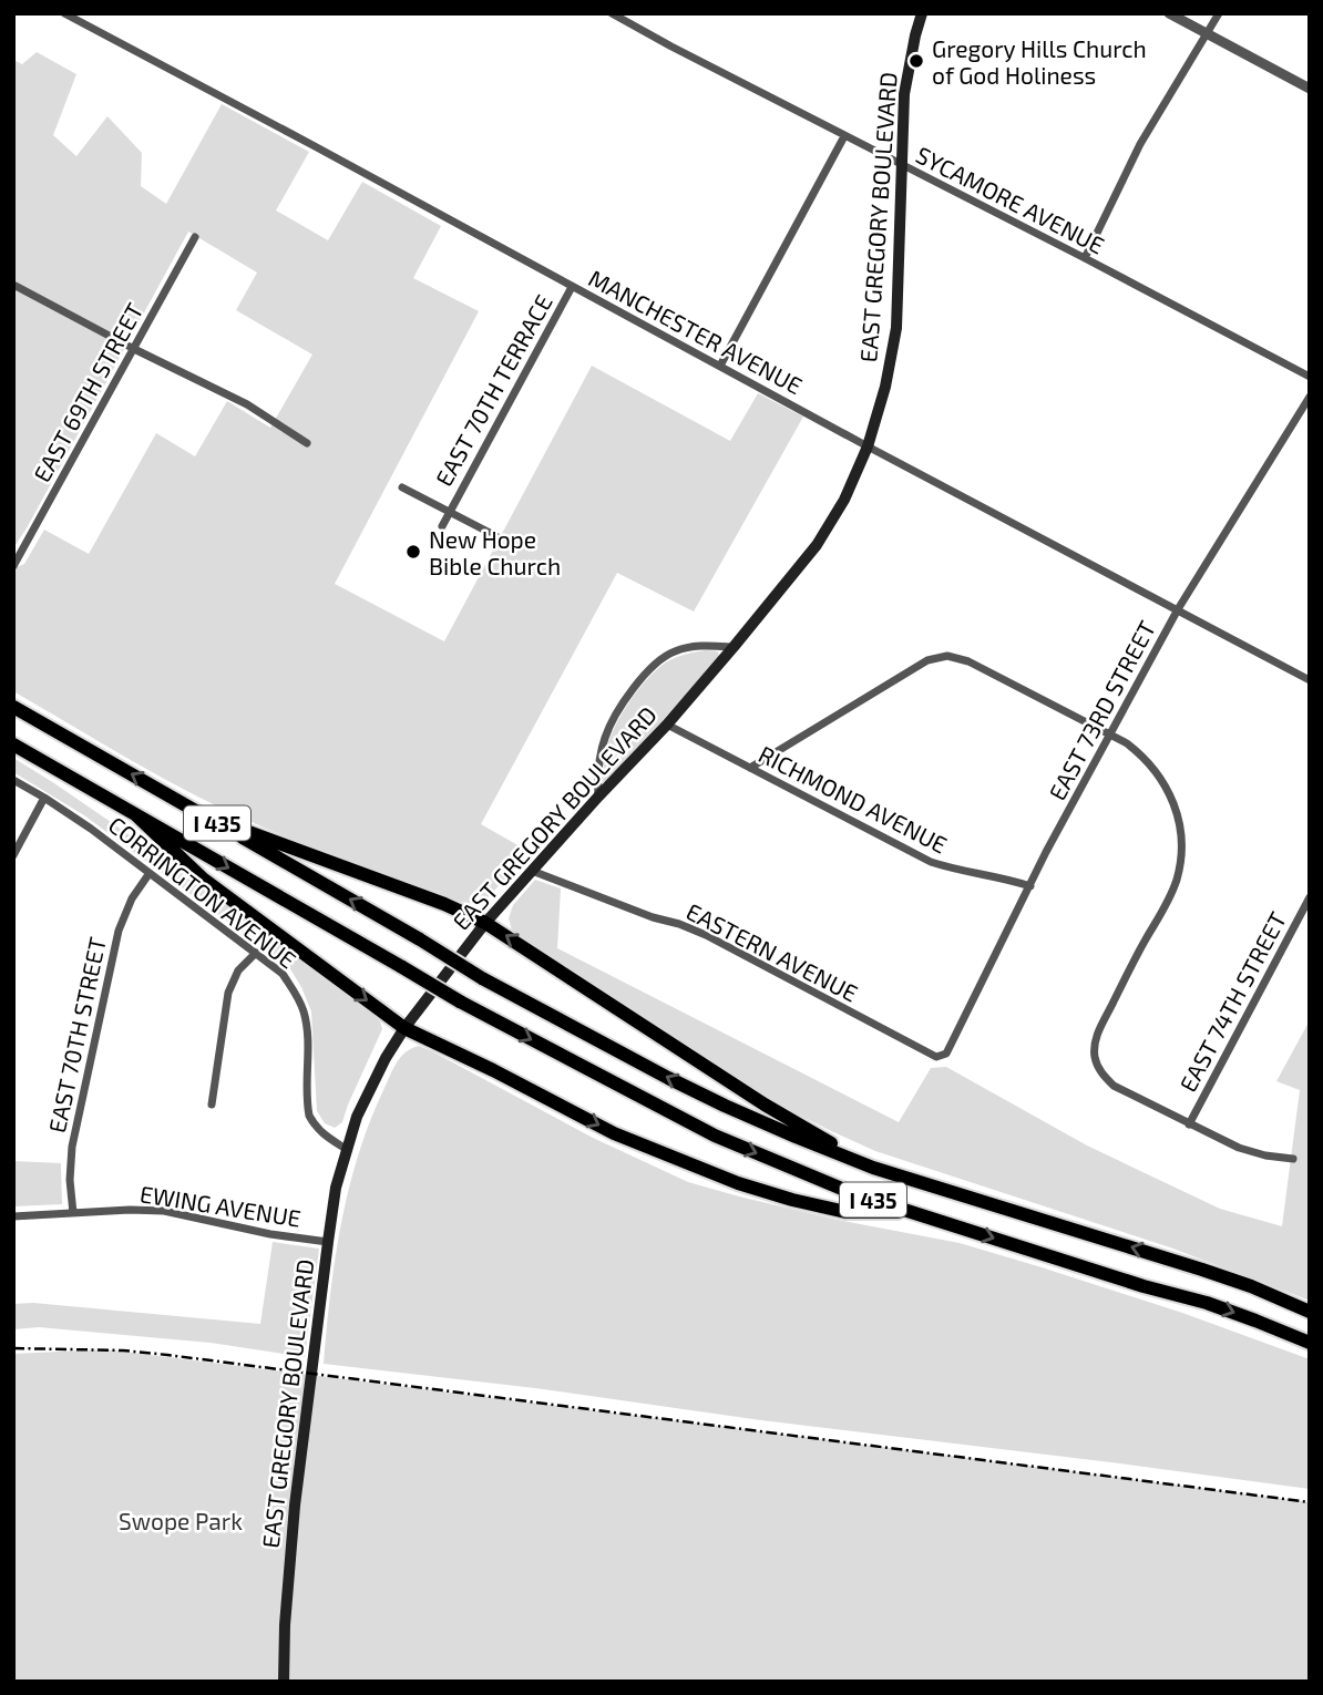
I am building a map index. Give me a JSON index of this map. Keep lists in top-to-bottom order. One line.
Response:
{"streets":{"highway":["I 435"],"main road":["EAST GREGORY BOULEVARD"],"street":["SYCAMORE AVENUE","MANCHESTER AVENUE","EAST 70TH TERRACE","EAST 69TH STREET","EAST 73RD STREET","RICHMOND AVENUE","CORRINGTON AVENUE","EASTERN AVENUE","EAST 74TH STREET","EAST 70TH STREET","EWING AVENUE"]},"crossings":[["SYCAMORE AVENUE","EAST GREGORY BOULEVARD"],["EAST GREGORY BOULEVARD","MANCHESTER AVENUE"],["EAST GREGORY BOULEVARD","RICHMOND AVENUE"],["EAST GREGORY BOULEVARD","CORRINGTON AVENUE"],["EAST GREGORY BOULEVARD","EASTERN AVENUE"],["EAST GREGORY BOULEVARD","EWING AVENUE"],["MANCHESTER AVENUE","EAST 70TH TERRACE"],["MANCHESTER AVENUE","EAST 73RD STREET"],["EAST 73RD STREET","RICHMOND AVENUE"],["EAST 73RD STREET","EASTERN AVENUE"],["CORRINGTON AVENUE","EAST 70TH STREET"],["EAST 70TH STREET","EWING AVENUE"]],"parks":["Swope Park"],"places":["Gregory Hills Church of God Holiness","New Hope Bible Church"]}
